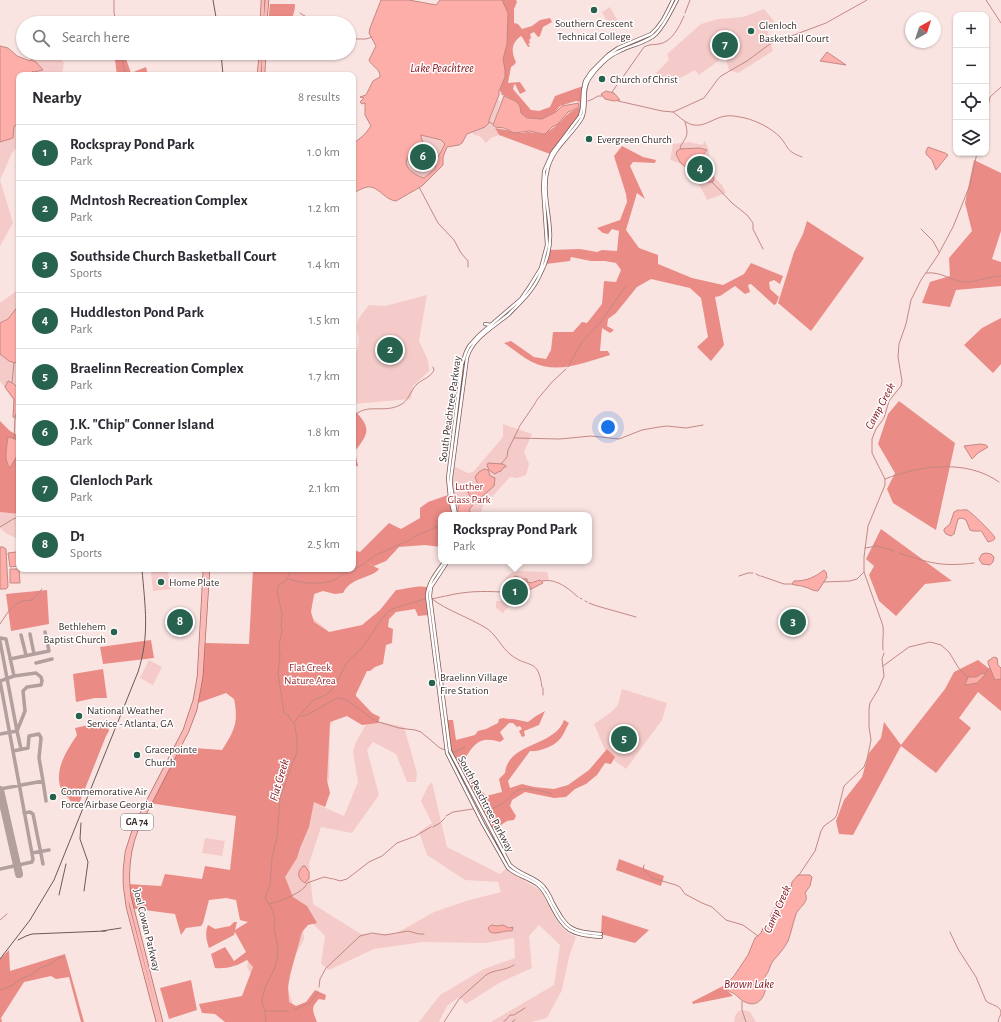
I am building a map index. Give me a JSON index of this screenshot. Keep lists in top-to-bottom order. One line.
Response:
{"streets":{"main road":["South Peachtree Parkway","GA 74","Joel Cowan Parkway"]},"water":["Lake Peachtree","Camp Creek","Flat Creek","Brown Lake"],"parks":["Luther Glass Park","Flat Creek Nature Area"],"places":["Southern Crescent Technical College","Glenloch Basketball Court","Church of Christ","Evergreen Church","Home Plate","Bethlehem Baptist Church","Braelinn Village Fire Station","National Weather Service - Atlanta, GA","Gracepointe Church","Commemorative Air Force Airbase Georgia"],"north":"top right","page":{"map_buttons":["+","−"],"search":"Search here","pins":["7","6","4","2","1","3","8","5"],"heading":["Nearby","8 results"],"list":[{"mark":"1","name":"Rockspray Pond Park","note":"Park","value":"1.0 km"},{"mark":"2","name":"McIntosh Recreation Complex","note":"Park","value":"1.2 km"},{"mark":"3","name":"Southside Church Basketball Court","note":"Sports","value":"1.4 km"},{"mark":"4","name":"Huddleston Pond Park","note":"Park","value":"1.5 km"},{"mark":"5","name":"Braelinn Recreation Complex","note":"Park","value":"1.7 km"},{"mark":"6","name":"J.K. \"Chip\" Conner Island","note":"Park","value":"1.8 km"},{"mark":"7","name":"Glenloch Park","note":"Park","value":"2.1 km"},{"mark":"8","name":"D1","note":"Sports","value":"2.5 km"}],"popup":["Rockspray Pond Park","Park"]}}
